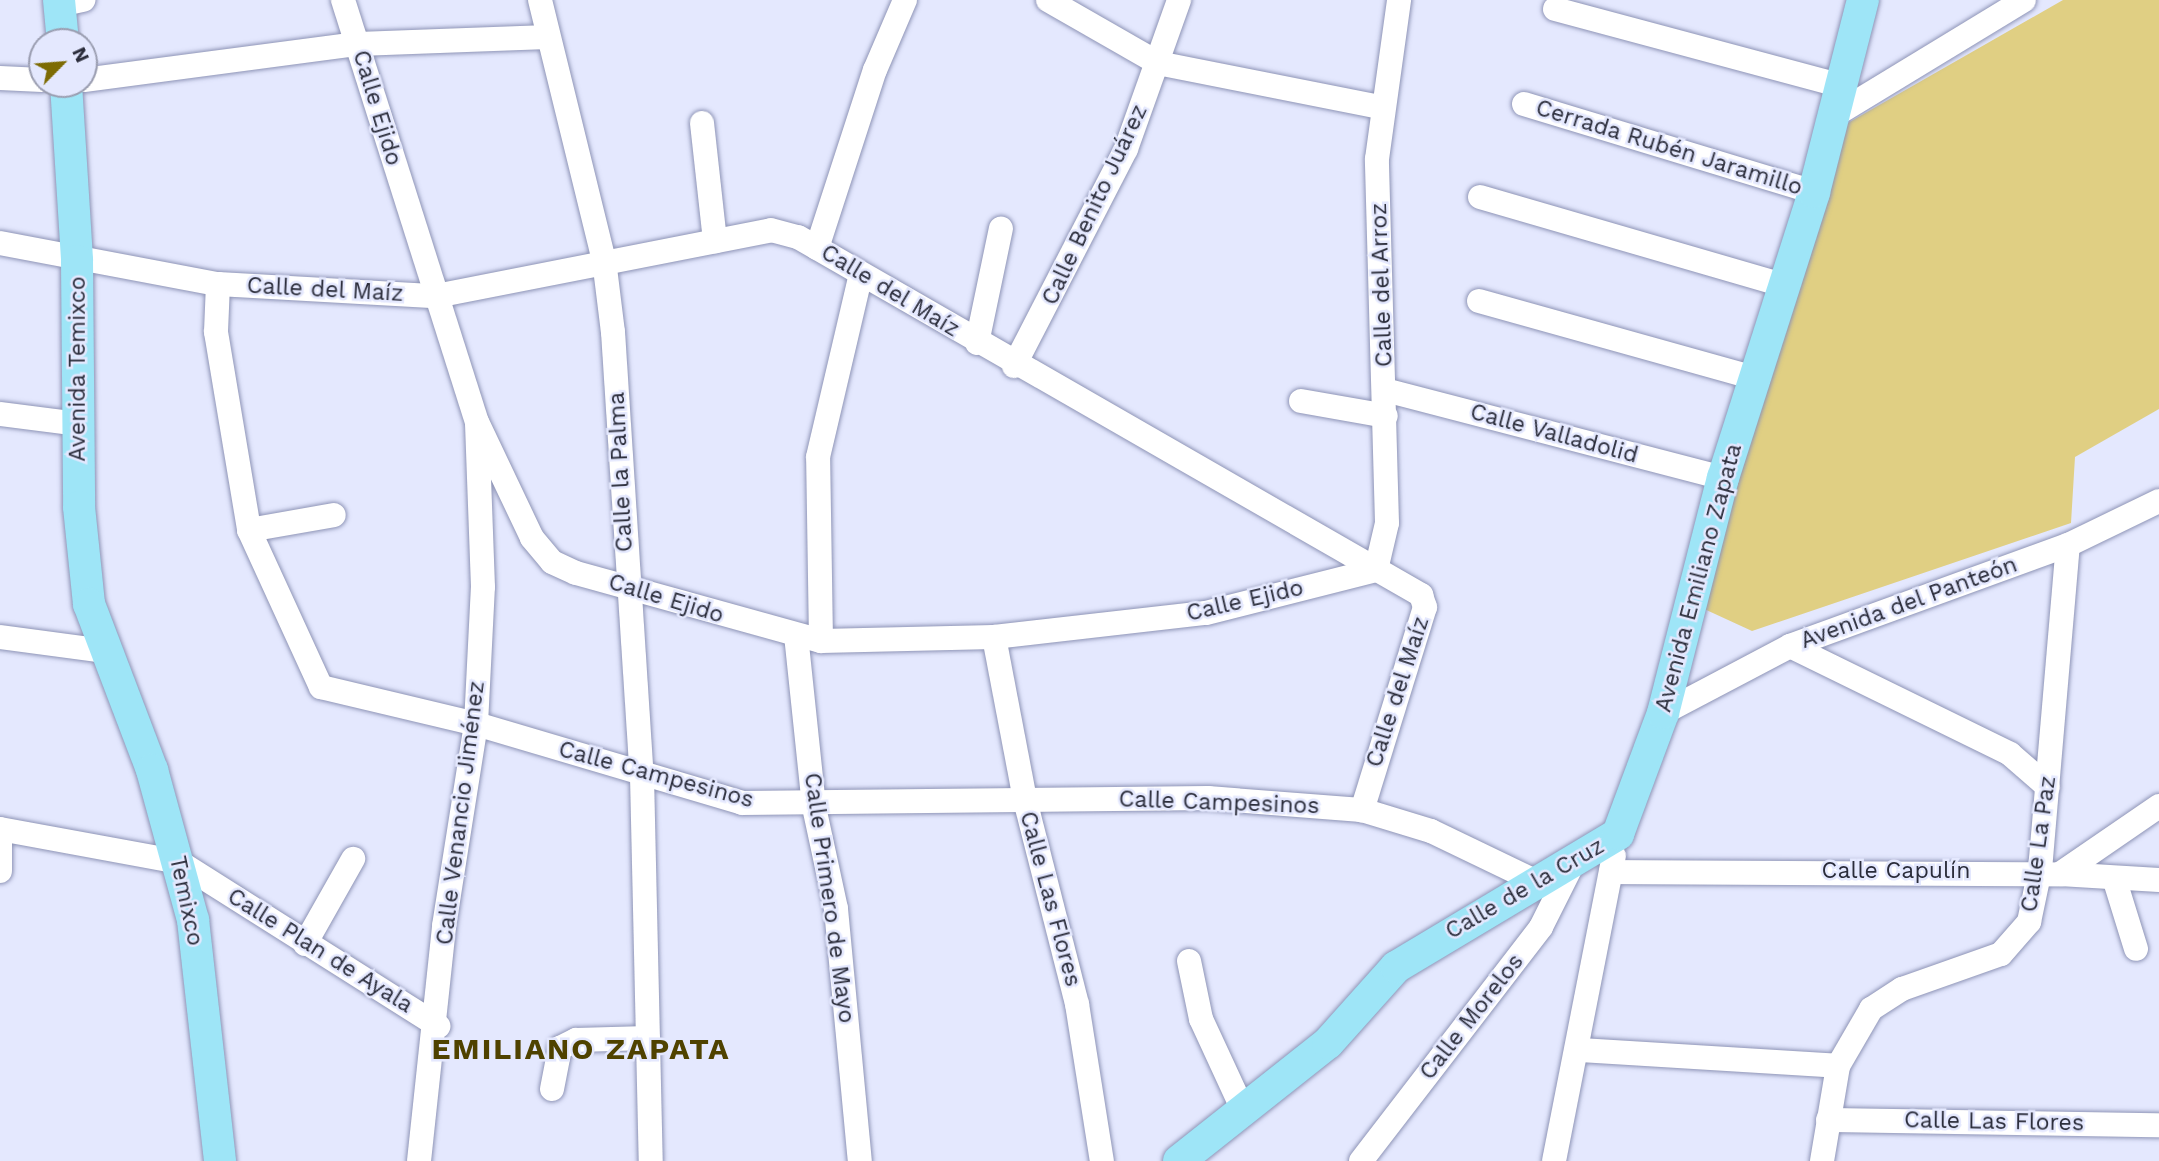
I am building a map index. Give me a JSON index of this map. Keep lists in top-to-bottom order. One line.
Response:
{"streets":{"main road":["Avenida Temixco","Avenida Emiliano Zapata","Calle de la Cruz","Temixco"],"street":["Calle Ejido","Cerrada Rubén Jaramillo","Calle Benito Juárez","Calle del Arroz","Calle del Maíz","Calle Valladolid","Calle la Palma","Avenida del Panteón","Calle Campesinos","Calle Venancio Jiménez","Calle La Paz","Calle Capulín","Calle Primero de Mayo","Calle Las Flores","Calle Plan de Ayala","Calle Morelos"]},"crossings":[["Calle Ejido","Calle del Arroz"],["Calle Ejido","Calle del Maíz"],["Calle Ejido","Calle la Palma"],["Calle Ejido","Calle Venancio Jiménez"],["Calle Ejido","Calle Primero de Mayo"],["Calle Ejido","Calle Las Flores"],["Cerrada Rubén Jaramillo","Avenida Emiliano Zapata"],["Calle Benito Juárez","Calle del Maíz"],["Calle del Arroz","Calle del Maíz"],["Calle del Arroz","Calle Valladolid"],["Calle del Maíz","Avenida Temixco"],["Calle del Maíz","Calle la Palma"],["Calle del Maíz","Calle Campesinos"],["Avenida Temixco","Temixco"],["Calle Valladolid","Avenida Emiliano Zapata"],["Calle la Palma","Calle Campesinos"],["Avenida Emiliano Zapata","Avenida del Panteón"],["Avenida Emiliano Zapata","Calle Capulín"],["Avenida Emiliano Zapata","Calle de la Cruz"],["Avenida del Panteón","Calle La Paz"],["Calle Campesinos","Calle Venancio Jiménez"],["Calle Campesinos","Calle de la Cruz"],["Calle Campesinos","Calle Primero de Mayo"],["Calle Campesinos","Calle Las Flores"],["Calle Venancio Jiménez","Calle Plan de Ayala"],["Calle La Paz","Calle Capulín"],["Calle La Paz","Calle Las Flores"],["Calle de la Cruz","Calle Morelos"],["Temixco","Calle Plan de Ayala"]],"districts":["EMILIANO ZAPATA"],"north":"top right"}
